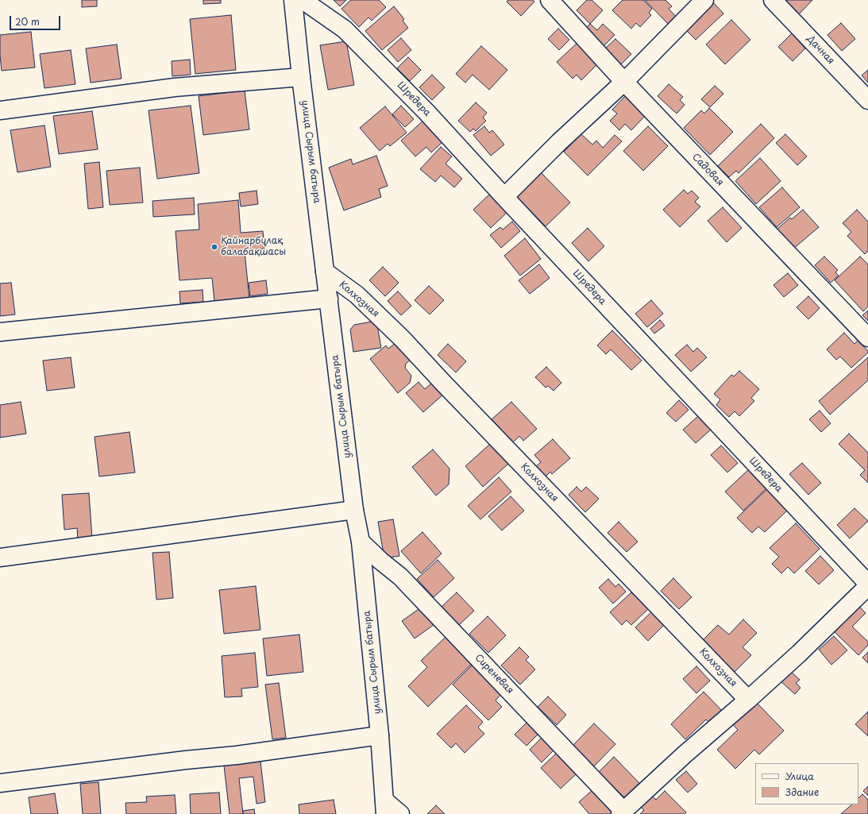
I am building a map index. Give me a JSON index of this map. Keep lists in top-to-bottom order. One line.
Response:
{"streets":{"street":["Дачная","Шредера","улица Сырым батыра","Садовая","Колхозная","Сиреневая"]},"crossings":[["улица Сырым батыра","Колхозная"],["улица Сырым батыра","Сиреневая"]],"places":["Қайнарбұлақ балабақшасы"],"legend":["Улица","Здание"],"scale_bar":"20 m"}
